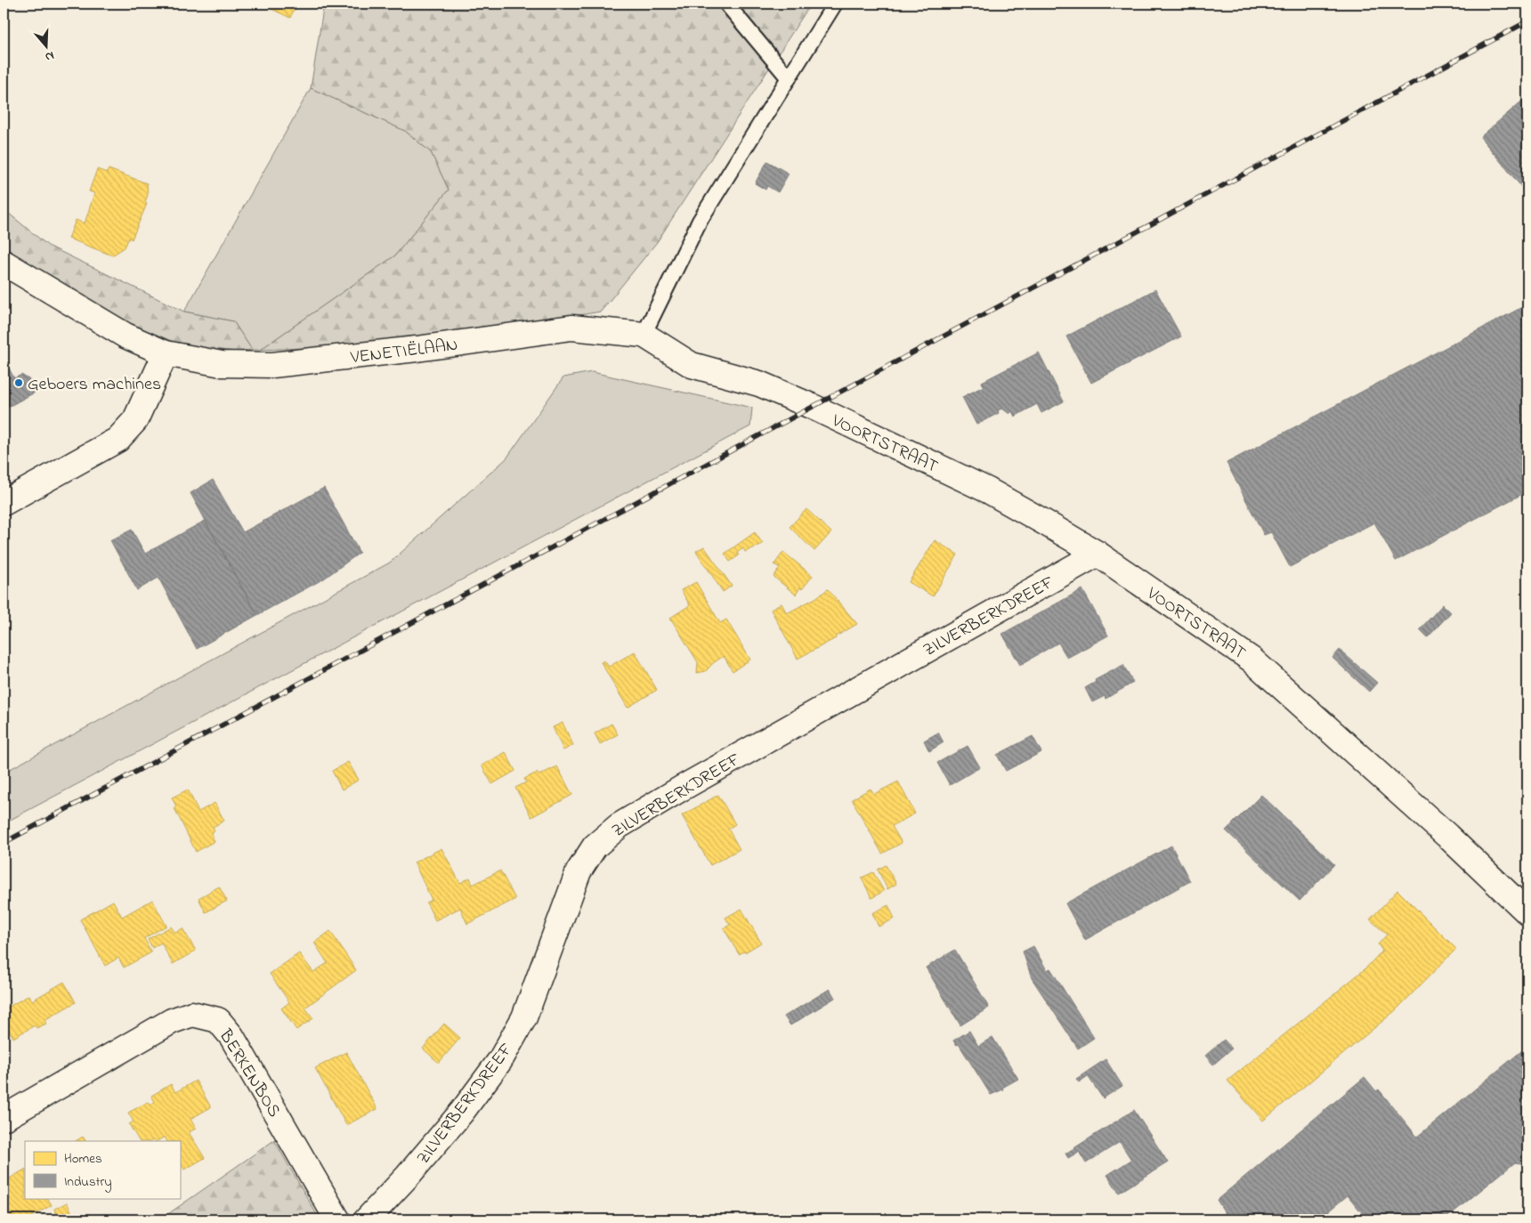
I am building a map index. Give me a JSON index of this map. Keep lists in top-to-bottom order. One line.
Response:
{"streets":{"street":["VENETIËLAAN","VOORTSTRAAT","ZILVERBERKDREEF","BERKENBOS"]},"crossings":[["VENETIËLAAN","VOORTSTRAAT"],["VOORTSTRAAT","ZILVERBERKDREEF"]],"places":["Geboers machines"],"legend":["Homes","Industry"],"north":"bottom"}
